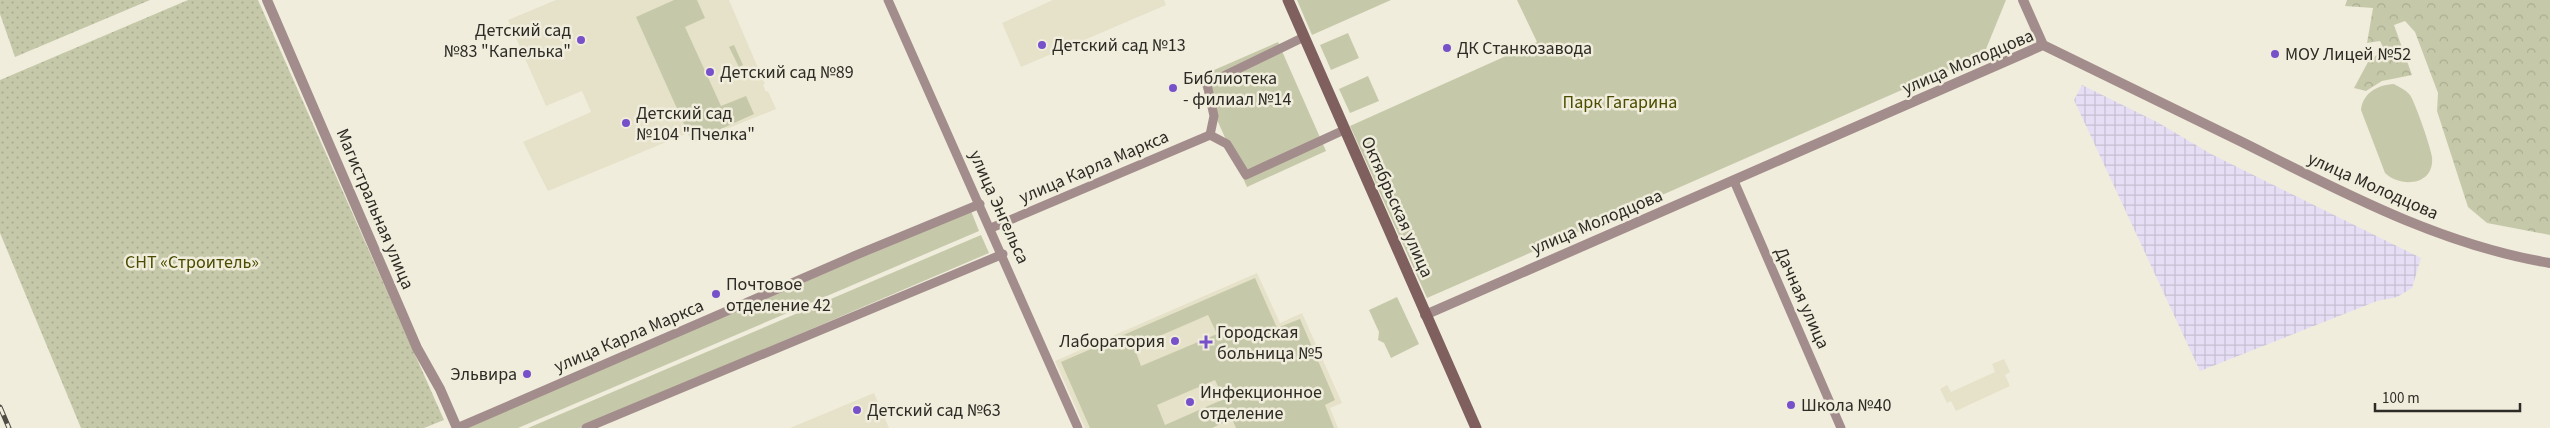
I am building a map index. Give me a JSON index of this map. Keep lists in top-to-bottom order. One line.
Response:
{"streets":{"main road":["Октябрьская улица"],"street":["улица Молодцова","улица Карла Маркса","улица Энгельса","Магистральная улица","Дачная улица"]},"crossings":[["улица Молодцова","Октябрьская улица"],["улица Молодцова","Дачная улица"],["улица Карла Маркса","улица Энгельса"],["улица Карла Маркса","Магистральная улица"]],"parks":["Парк Гагарина","СНТ «Строитель»"],"places":{"other":["Детский сад №83 \"Капелька\"","Детский сад №13","ДК Станкозавода","МОУ Лицей №52","Детский сад №89","Библиотека - филиал №14","Детский сад №104 \"Пчелка\"","Почтовое отделение 42","Лаборатория","Эльвира","Инфекционное отделение","Школа №40","Детский сад №63"],"health":["Городская больница №5"]},"scale_bar":"100 m"}
